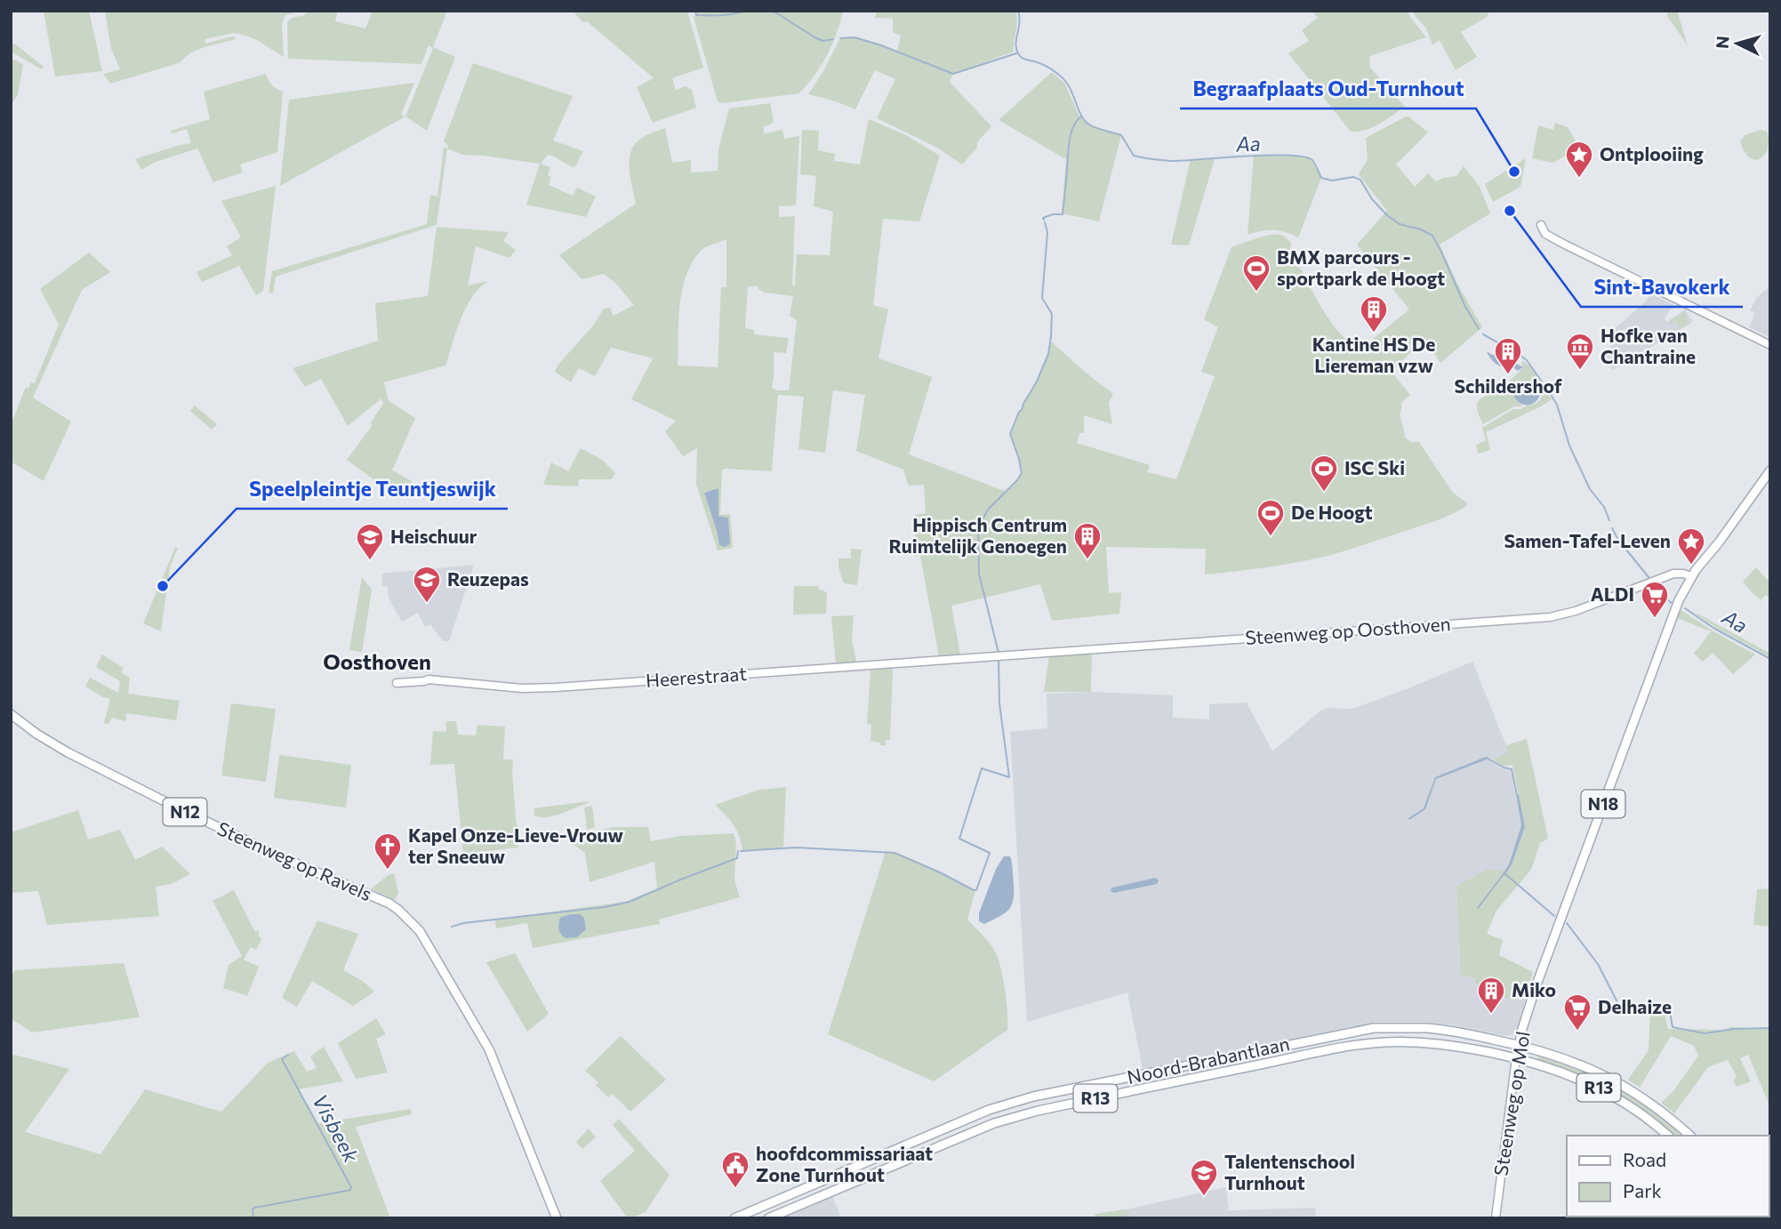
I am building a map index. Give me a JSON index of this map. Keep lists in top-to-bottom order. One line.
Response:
{"streets":{"main road":["N18","N12","Steenweg op Ravels","Noord-Brabantlaan","R13","Steenweg op Mol"],"street":["Steenweg op Oosthoven","Heerestraat"]},"crossings":[["Steenweg op Oosthoven","Heerestraat"],["Steenweg op Oosthoven","N18"],["Steenweg op Oosthoven","Steenweg op Mol"],["N18","Steenweg op Mol"],["Noord-Brabantlaan","R13"],["Noord-Brabantlaan","Steenweg op Mol"],["R13","Steenweg op Mol"]],"districts":["Oosthoven"],"water":["Aa","Visbeek"],"places":{"other":["Begraafplaats Oud-Turnhout","Sint-Bavokerk","Speelpleintje Teuntjeswijk"],"place":["Ontplooiing","Samen-Tafel-Leven"],"sports":["BMX parcours - sportpark de Hoogt","ISC Ski","De Hoogt"],"building":["Kantine HS De Liereman vzw","Schildershof","Hippisch Centrum Ruimtelijk Genoegen","Miko"],"museum":["Hofke van Chantraine"],"school or university":["Heischuur","Reuzepas","Talentenschool Turnhout"],"supermarket":["ALDI","Delhaize"],"church":["Kapel Onze-Lieve-Vrouw ter Sneeuw"],"public building":["hoofdcommissariaat Zone Turnhout"]},"legend":["Road","Park"],"north":"left"}
